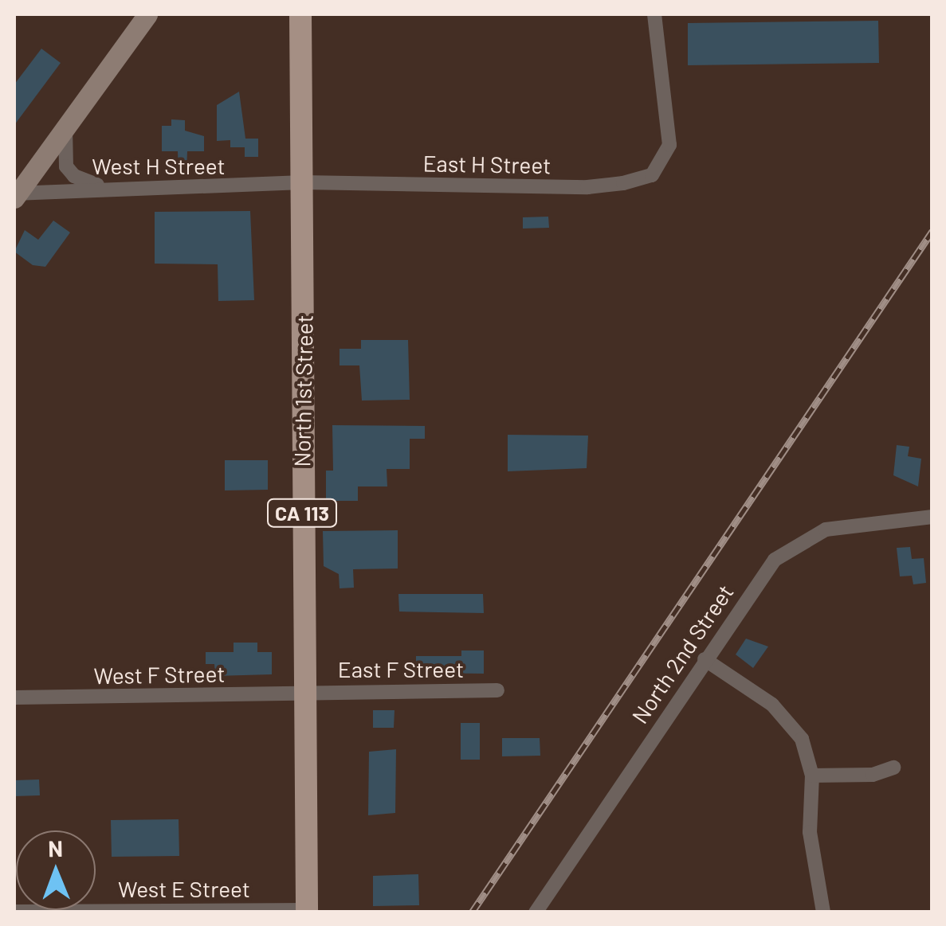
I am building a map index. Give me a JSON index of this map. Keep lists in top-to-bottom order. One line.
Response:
{"streets":{"main road":["North 1st Street","CA 113"],"street":["East H Street","West H Street","North 2nd Street","East F Street","West F Street","West E Street"]},"crossings":[["East H Street","West H Street"],["East H Street","North 1st Street"],["West H Street","North 1st Street"],["North 1st Street","East F Street"],["North 1st Street","West F Street"],["North 1st Street","West E Street"],["East F Street","West F Street"]],"north":"top"}
